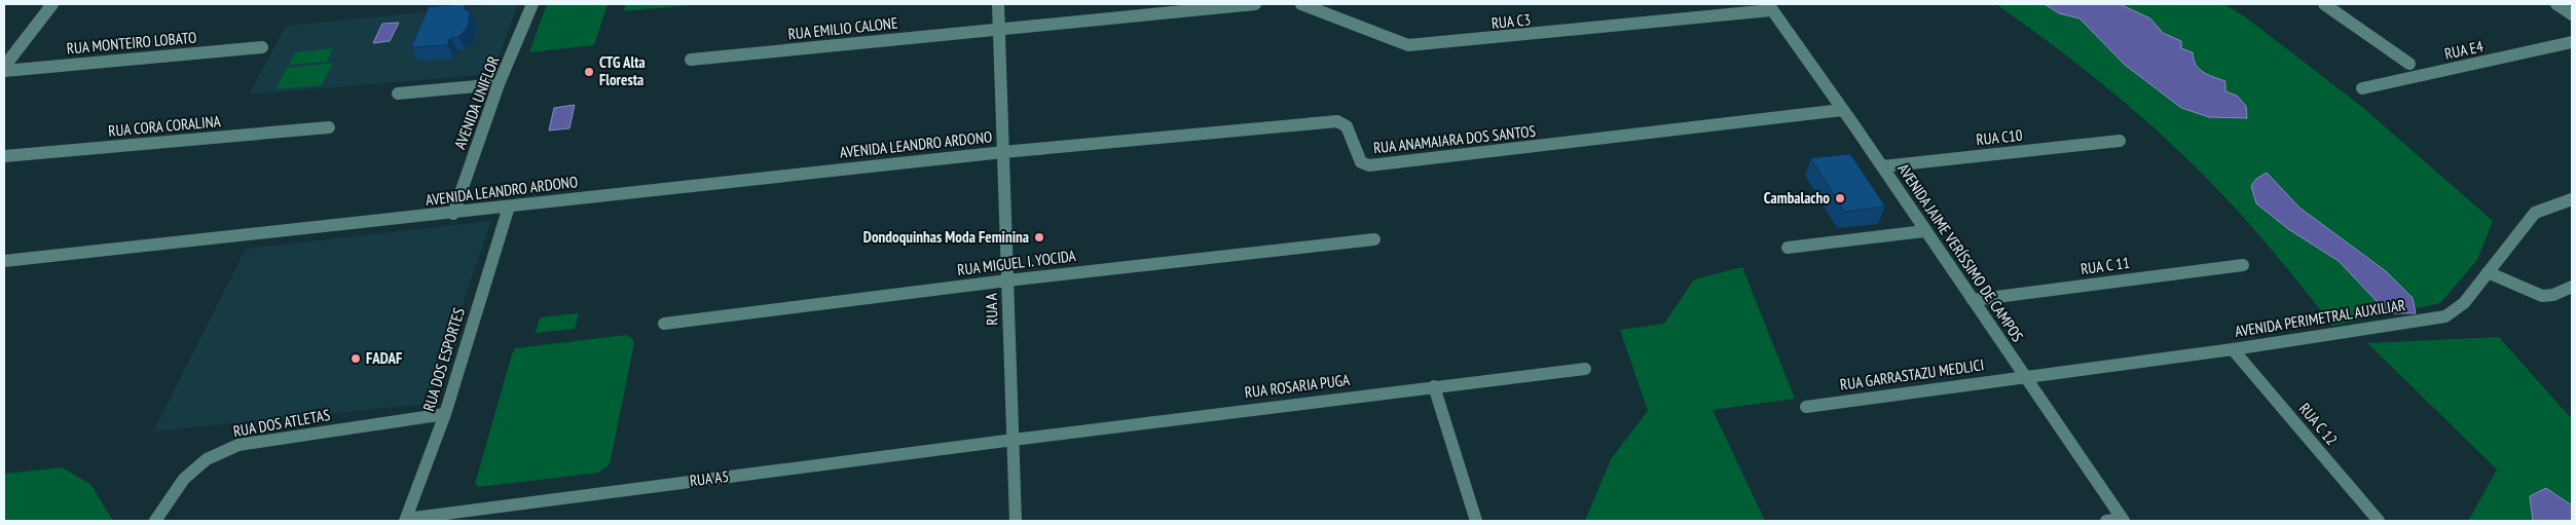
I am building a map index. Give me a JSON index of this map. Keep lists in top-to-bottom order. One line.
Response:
{"streets":{"street":["RUA C3","RUA EMILIO CALONE","RUA MONTEIRO LOBATO","RUA E4","AVENIDA UNIFLOR","RUA CORA CORALINA","RUA C10","RUA ANAMAIARA DOS SANTOS","AVENIDA LEANDRO ARDONO","AVENIDA JAIME VERÍSSIMO DE CAMPOS","RUA MIGUEL I. YOCIDA","RUA C 11","RUA A","AVENIDA PERIMETRAL AUXILIAR","RUA DOS ESPORTES","RUA GARRASTAZU MEDLICI","RUA ROSARIA PUGA","RUA DOS ATLETAS","RUA C 12","RUA A5"]},"crossings":[["RUA C3","AVENIDA JAIME VERÍSSIMO DE CAMPOS"],["RUA EMILIO CALONE","RUA A"],["AVENIDA UNIFLOR","AVENIDA LEANDRO ARDONO"],["RUA C10","AVENIDA JAIME VERÍSSIMO DE CAMPOS"],["RUA ANAMAIARA DOS SANTOS","AVENIDA LEANDRO ARDONO"],["RUA ANAMAIARA DOS SANTOS","AVENIDA JAIME VERÍSSIMO DE CAMPOS"],["RUA ANAMAIARA DOS SANTOS","RUA A"],["AVENIDA LEANDRO ARDONO","RUA A"],["AVENIDA LEANDRO ARDONO","RUA DOS ESPORTES"],["AVENIDA JAIME VERÍSSIMO DE CAMPOS","RUA C 11"],["AVENIDA JAIME VERÍSSIMO DE CAMPOS","AVENIDA PERIMETRAL AUXILIAR"],["AVENIDA JAIME VERÍSSIMO DE CAMPOS","RUA GARRASTAZU MEDLICI"],["RUA MIGUEL I. YOCIDA","RUA A"],["RUA A","RUA ROSARIA PUGA"],["RUA A","RUA A5"],["AVENIDA PERIMETRAL AUXILIAR","RUA GARRASTAZU MEDLICI"],["AVENIDA PERIMETRAL AUXILIAR","RUA C 12"],["RUA DOS ESPORTES","RUA DOS ATLETAS"],["RUA DOS ESPORTES","RUA A5"],["RUA ROSARIA PUGA","RUA A5"]],"places":["CTG Alta Floresta","Cambalacho","Dondoquinhas Moda Feminina","FADAF"]}
